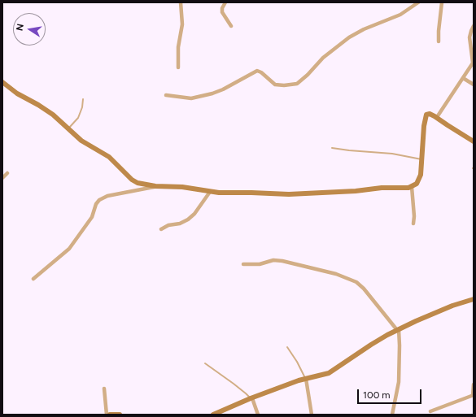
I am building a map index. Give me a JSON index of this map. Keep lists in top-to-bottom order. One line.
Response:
{"scale_bar":"100 m","north":"left"}
